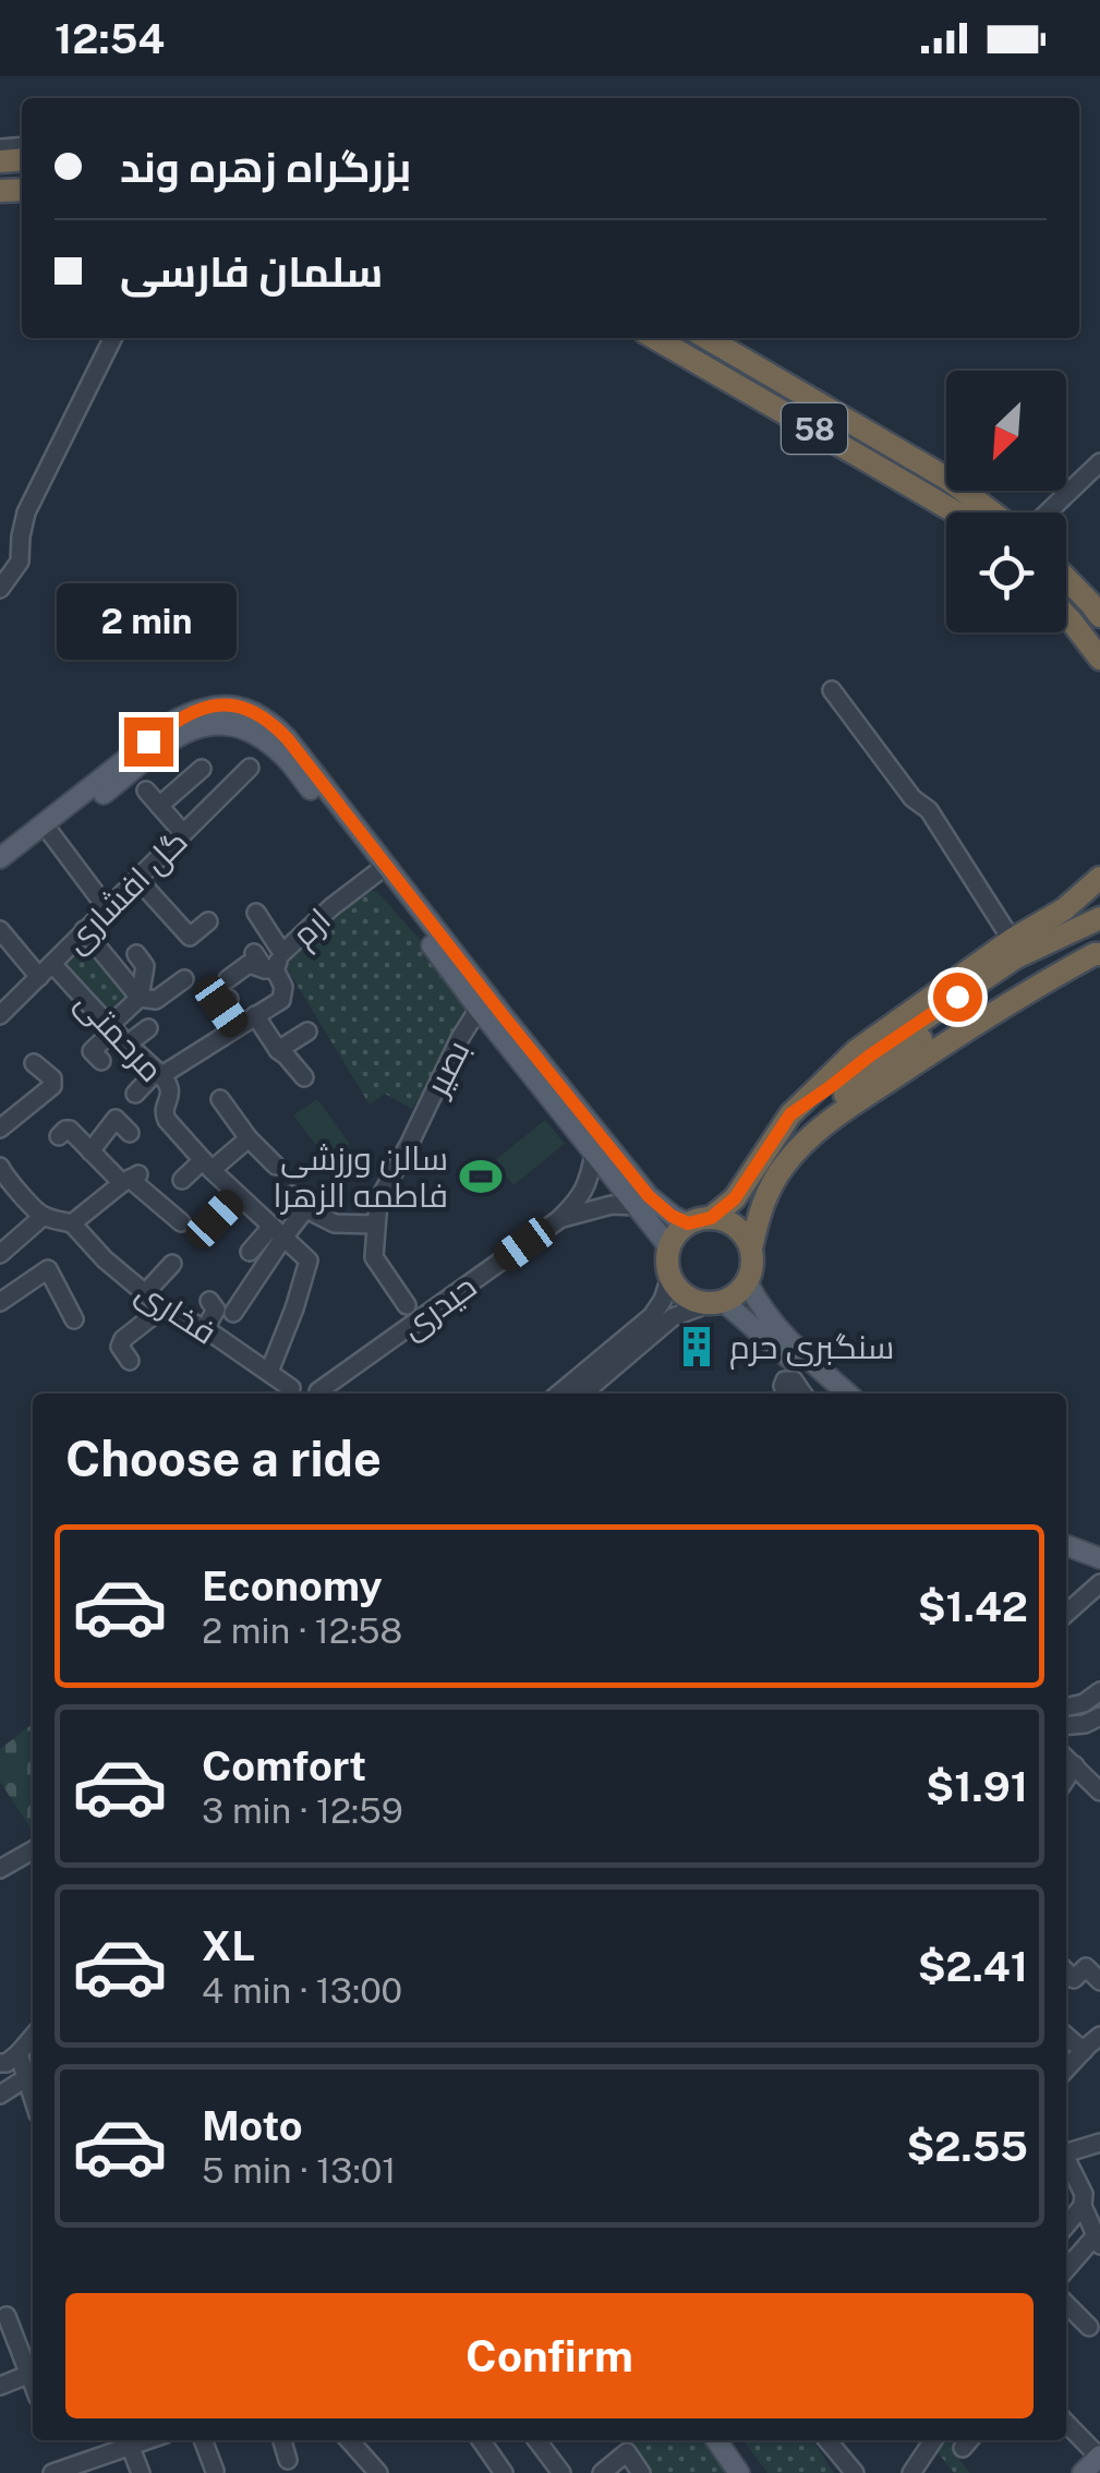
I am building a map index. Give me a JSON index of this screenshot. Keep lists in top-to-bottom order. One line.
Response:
{"streets":{"highway":["58"],"street":["گل افشاری","ارم","مرحمتی","بصیر","حیدری","فخاری"]},"crossings":[["گل افشاری","مرحمتی"]],"places":{"sports":["سالن ورزشی فاطمه الزهرا"],"building":["سنگبری حرم"]},"north":"bottom left","page":{"status":"12:54","banner":["بزرگراه زهره وند","سلمان فارسی"],"bubble":"2 min","heading":"Choose a ride","list":[{"name":"Economy","note":"2 min · 12:58","value":"$1.42"},{"name":"Comfort","note":"3 min · 12:59","value":"$1.91"},{"name":"XL","note":"4 min · 13:00","value":"$2.41"},{"name":"Moto","note":"5 min · 13:01","value":"$2.55"}],"buttons":"Confirm"}}
